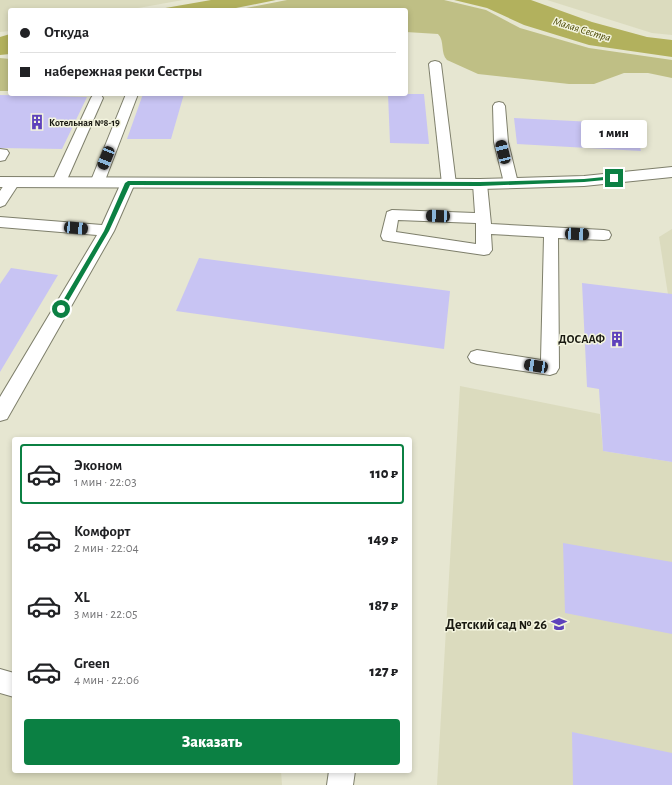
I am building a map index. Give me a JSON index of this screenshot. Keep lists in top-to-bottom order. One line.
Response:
{"water":["Малая Сестра"],"places":{"building":["Котельная №8-19","ДОСААФ"],"school or university":["Детский сад № 26"]},"page":{"banner":["Откуда","набережная реки Сестры"],"bubble":"1 мин","list":[{"name":"Эконом","note":"1 мин · 22:03","value":"110 ₽"},{"name":"Комфорт","note":"2 мин · 22:04","value":"149 ₽"},{"name":"XL","note":"3 мин · 22:05","value":"187 ₽"},{"name":"Green","note":"4 мин · 22:06","value":"127 ₽"}],"buttons":"Заказать"}}
